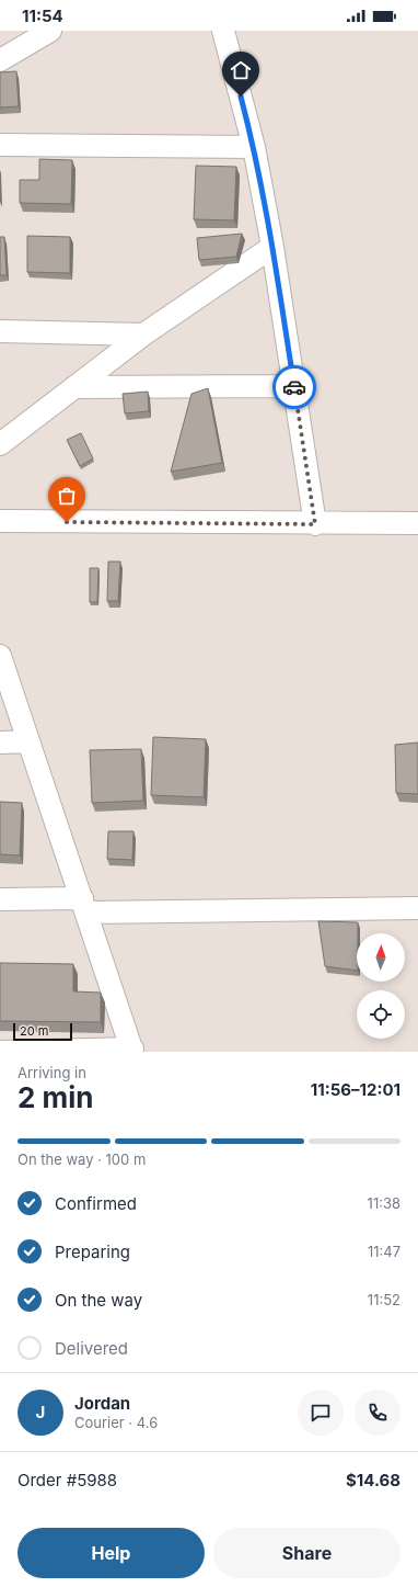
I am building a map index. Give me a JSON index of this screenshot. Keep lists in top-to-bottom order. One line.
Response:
{"scale_bar":"20 m","north":"top","page":{"status":"11:54","scale":"20 m","heading":["2 min","Arriving in","11:56–12:01"],"panel":["Jordan","Courier · 4.6","Order #5988","$14.68"],"bar":"On the way · 100 m","list":[["Confirmed","11:38"],["Preparing","11:47"],["On the way","11:52"],"Delivered"],"round":"J","buttons":["Help","Share"]}}
